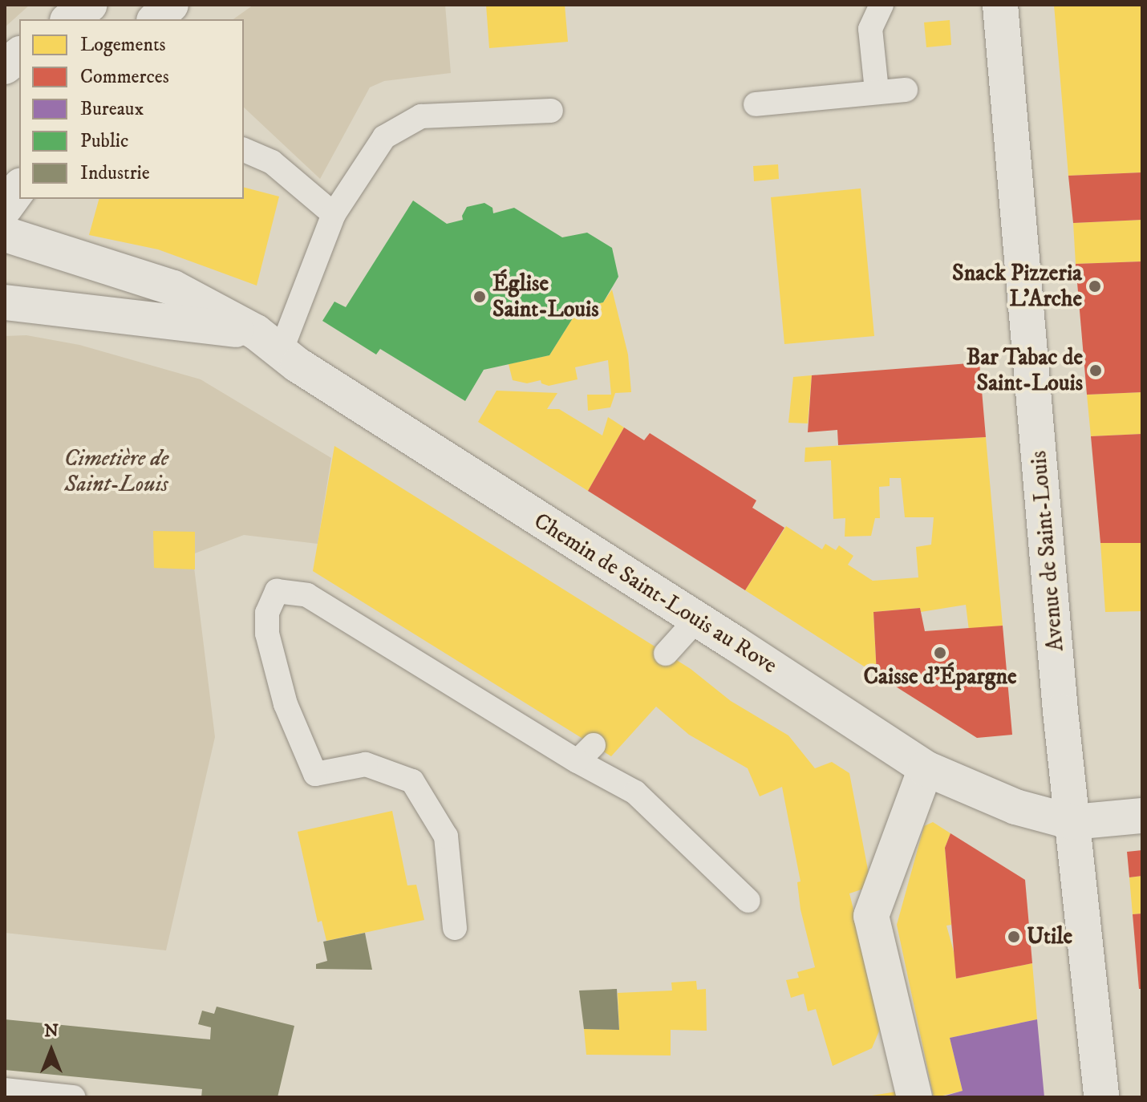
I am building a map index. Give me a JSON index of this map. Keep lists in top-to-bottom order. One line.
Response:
{"streets":{"street":["Avenue de Saint-Louis","Chemin de Saint-Louis au Rove"]},"crossings":[["Avenue de Saint-Louis","Chemin de Saint-Louis au Rove"]],"parks":["Cimetière de Saint-Louis"],"places":["Snack Pizzeria L'Arche","Église Saint-Louis","Bar Tabac de Saint-Louis","Caisse d'Épargne","Utile"],"legend":["Logements","Commerces","Bureaux","Public","Industrie"],"north":"top"}
